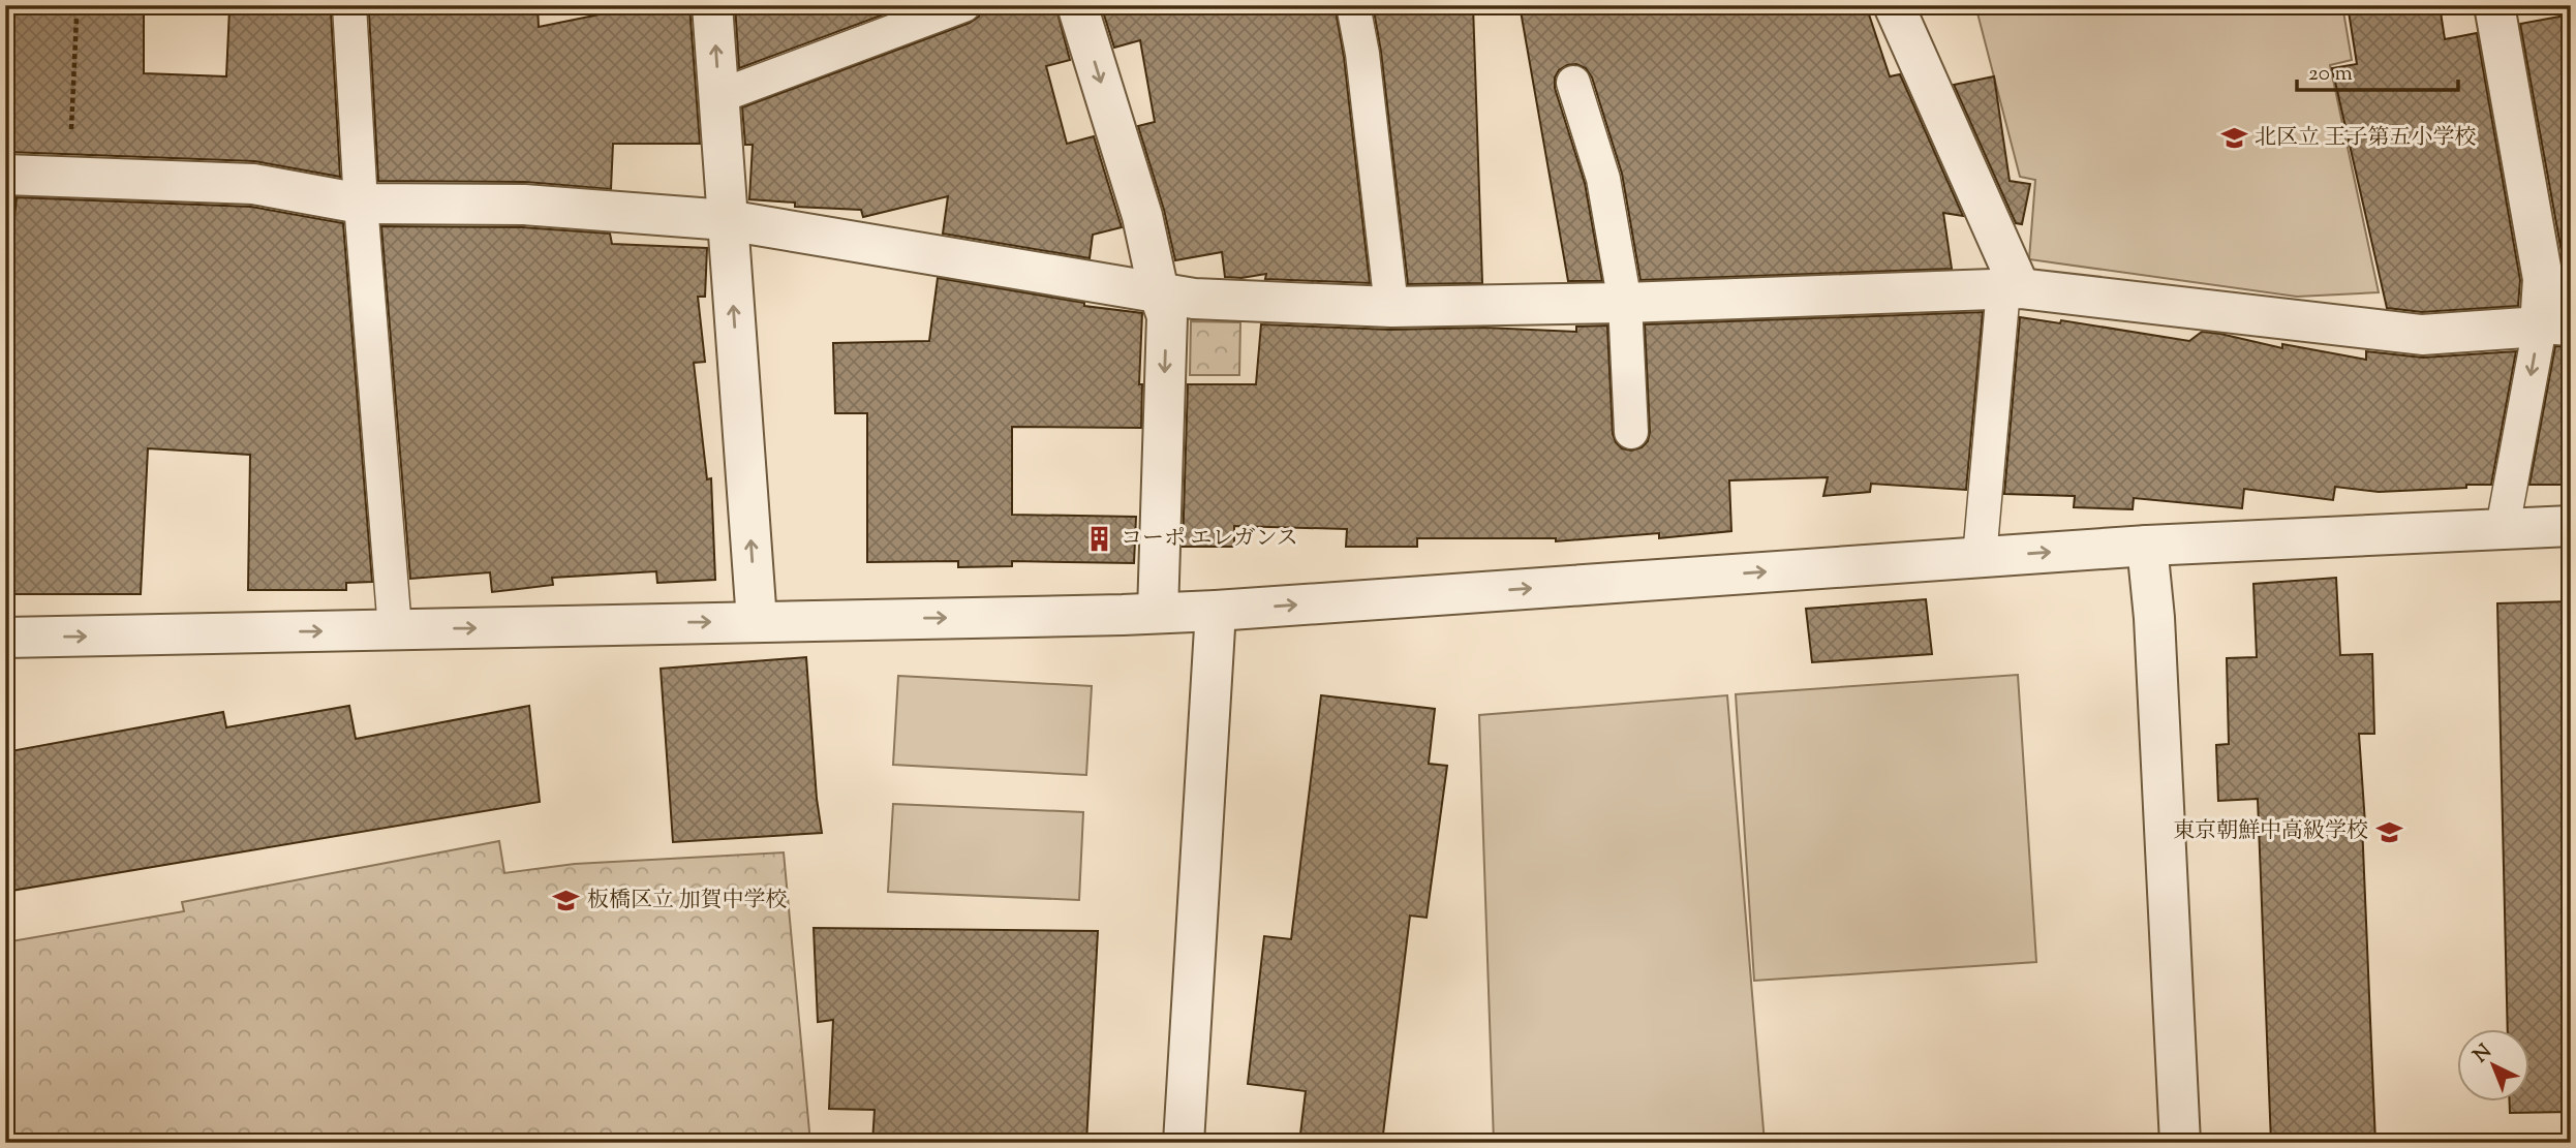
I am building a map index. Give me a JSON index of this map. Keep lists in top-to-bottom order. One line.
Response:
{"places":{"school or university":["北区立 王子第五小学校","東京朝鮮中高級学校","板橋区立 加賀中学校"],"building":["コーポ エレガンス"]},"scale_bar":"20 m","north":"top left"}
